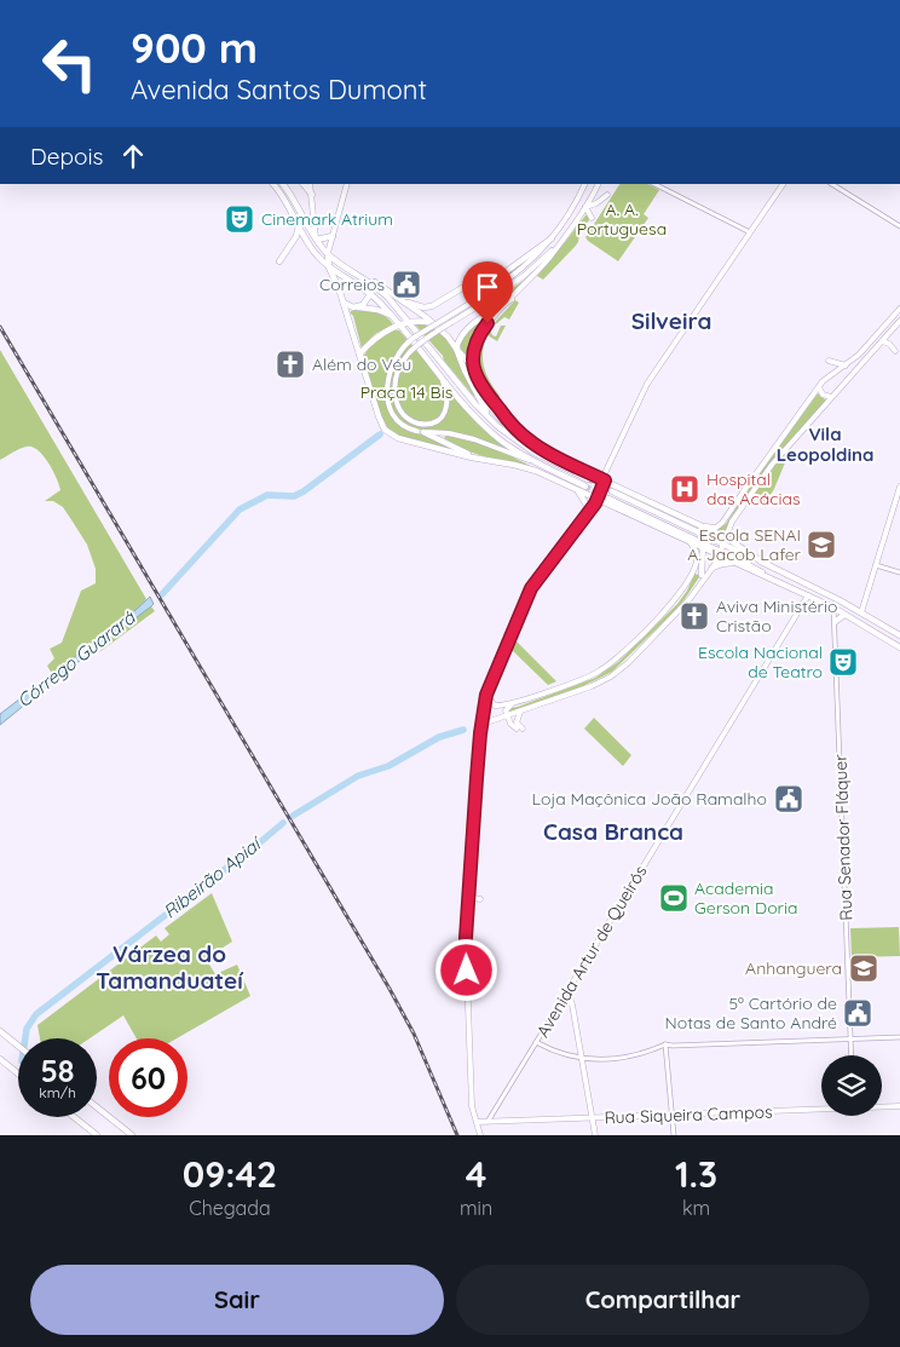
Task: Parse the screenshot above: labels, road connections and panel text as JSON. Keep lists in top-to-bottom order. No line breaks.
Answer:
{"streets":{"main road":["Avenida Artur de Queirós","Rua Siqueira Campos"],"street":["Rua Senador Fláquer"]},"crossings":[["Avenida Artur de Queirós","Rua Siqueira Campos"]],"districts":["Silveira","Vila Leopoldina","Casa Branca","Várzea do Tamanduateí"],"water":["Córrego Guarará","Ribeirão Apiaí"],"parks":["A. A. Portuguesa","Praça 14 Bis"],"places":{"theatre":["Cinemark Atrium","Escola Nacional de Teatro"],"public building":["Correios","Loja Maçônica João Ramalho","5º Cartório de Notas de Santo André"],"church":["Além do Véu","Aviva Ministério Cristão"],"hospital":["Hospital das Acácias"],"school or university":["Escola SENAI A. Jacob Lafer","Anhanguera"],"sports":["Academia Gerson Doria"]},"page":{"turn":["900 m","Avenida Santos Dumont"],"then":"Depois","speed":"58 km/h","limit":"60","eta":["09:42","Chegada","4","min","1.3","km"],"buttons":["Sair","Compartilhar"]}}
